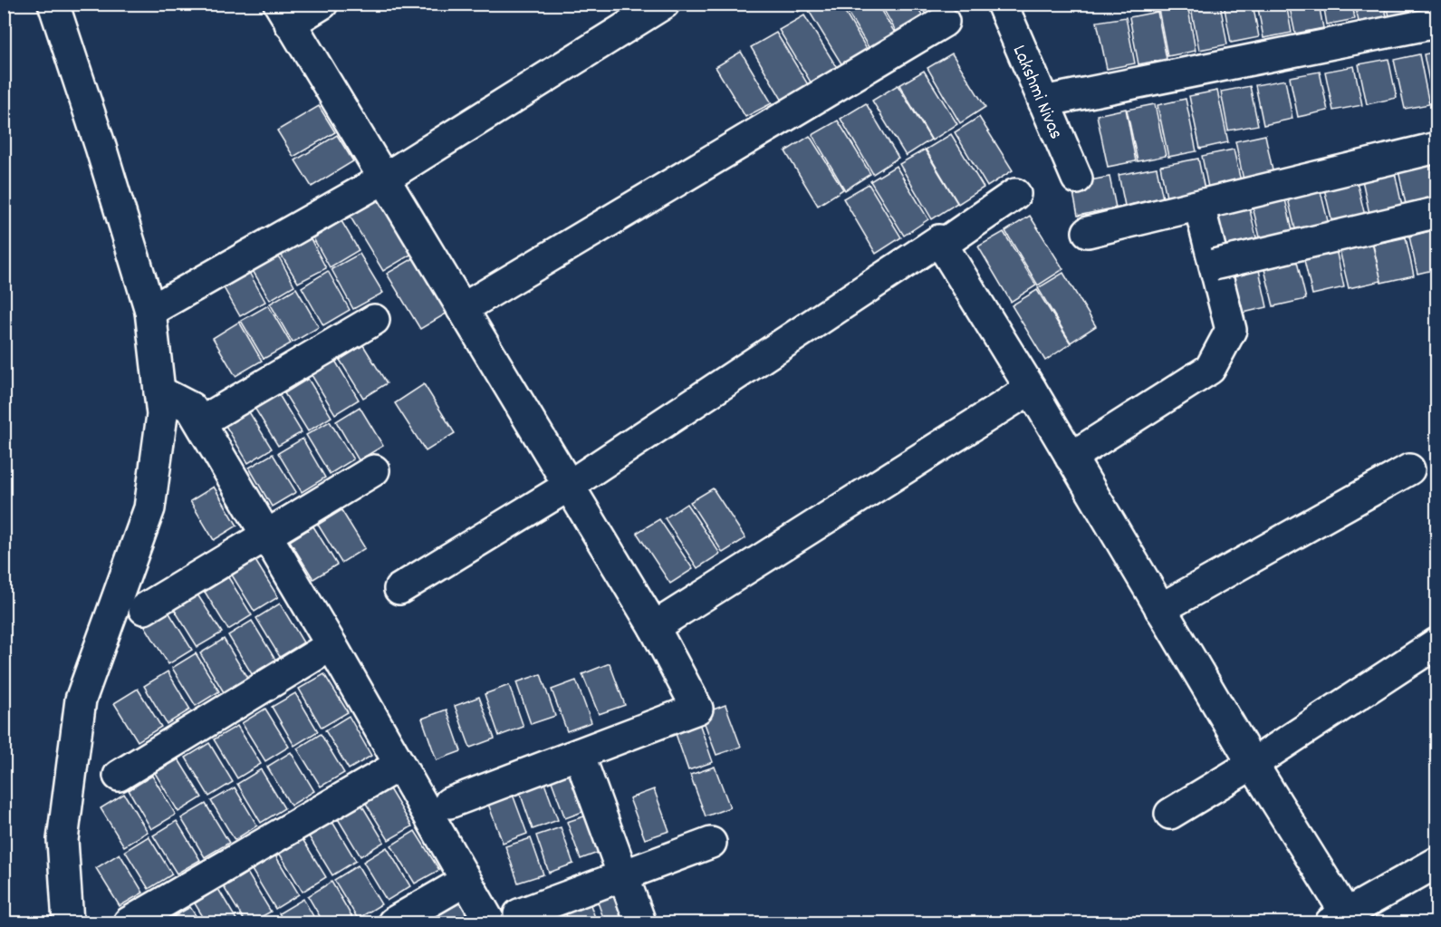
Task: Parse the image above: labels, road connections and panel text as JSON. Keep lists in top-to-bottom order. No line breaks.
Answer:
{"streets":{"street":["Lakshmi Nivas"]}}
